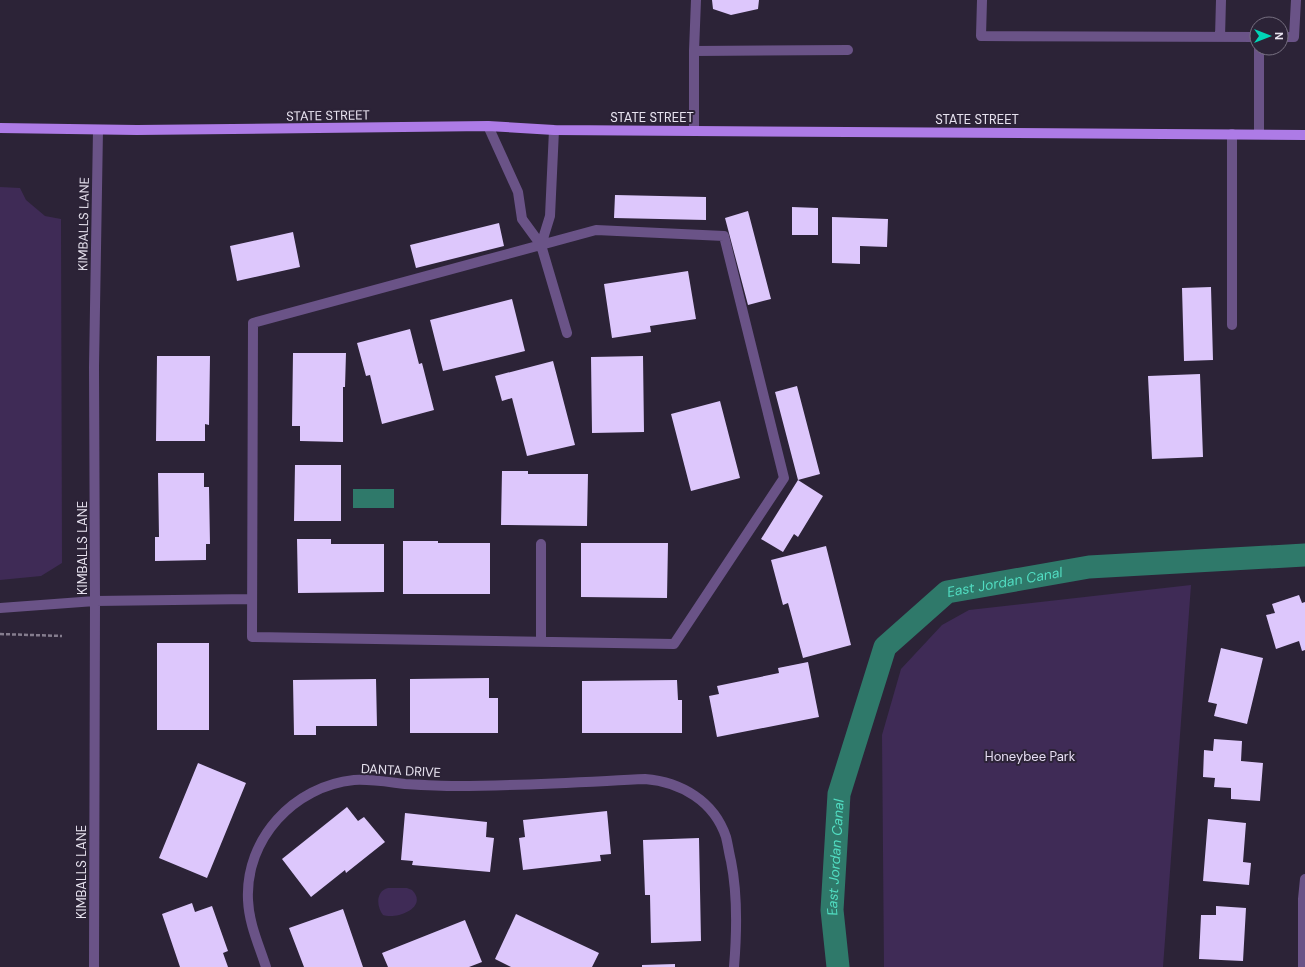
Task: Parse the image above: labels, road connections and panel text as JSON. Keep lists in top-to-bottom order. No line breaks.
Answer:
{"streets":{"main road":["STATE STREET"],"street":["KIMBALLS LANE","DANTA DRIVE"]},"crossings":[["STATE STREET","KIMBALLS LANE"]],"water":["East Jordan Canal"],"parks":["Honeybee Park"],"north":"right"}
